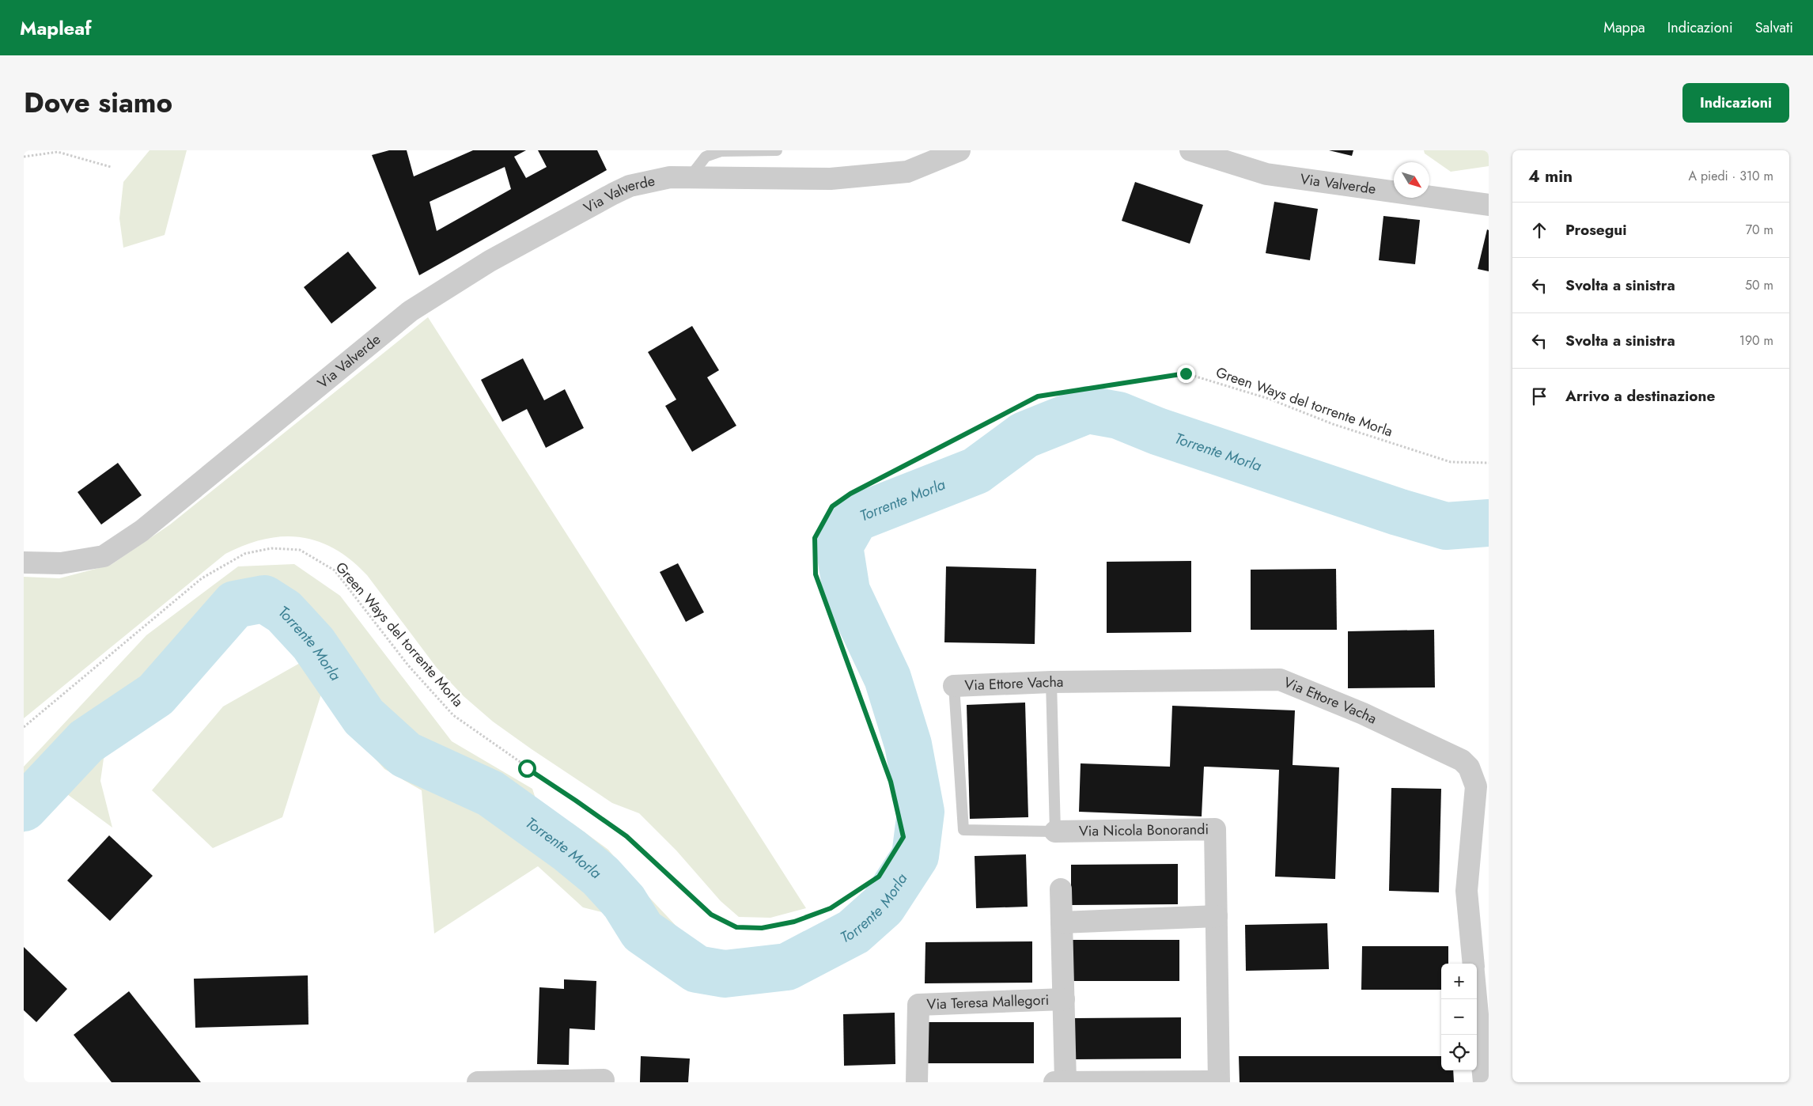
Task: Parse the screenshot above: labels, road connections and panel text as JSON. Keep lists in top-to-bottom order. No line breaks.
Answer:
{"streets":{"street":["Via Valverde","Via Ettore Vacha","Via Nicola Bonorandi","Via Teresa Mallegori"],"path":["Green Ways del torrente Morla"]},"crossings":[["Via Ettore Vacha","Via Nicola Bonorandi"],["Via Nicola Bonorandi","Via Teresa Mallegori"]],"water":["Torrente Morla"],"north":"bottom right","page":{"header":"Mapleaf","nav":["Mappa","Indicazioni","Salvati"],"title":"Dove siamo","buttons":"Indicazioni","heading":["4 min","A piedi · 310 m"],"list":[["Prosegui","70 m"],["Svolta a sinistra","50 m"],["Svolta a sinistra","190 m"],"Arrivo a destinazione"],"map_buttons":["+","−"]}}
